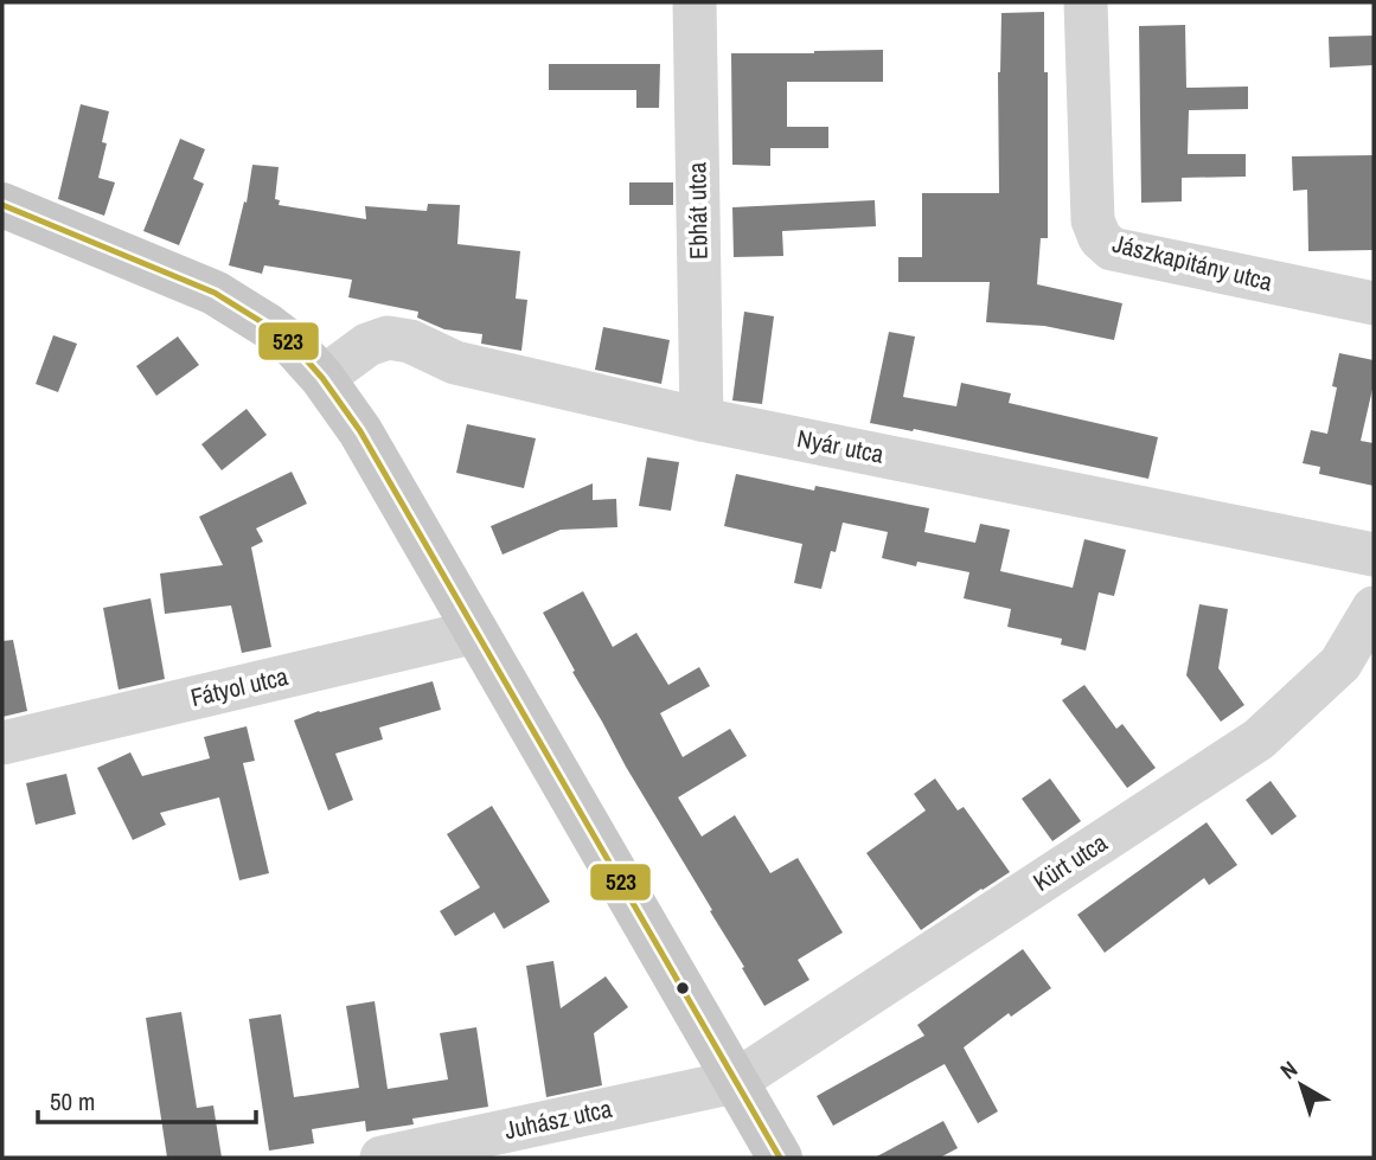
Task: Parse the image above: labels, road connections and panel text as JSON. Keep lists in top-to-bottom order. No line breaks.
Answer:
{"streets":{"street":["Ebhát utca","Jászkapitány utca","Nyár utca","Fátyol utca","Kürt utca","Juhász utca"]},"crossings":[["Ebhát utca","Nyár utca"],["Kürt utca","Juhász utca"]],"lines":["transit line 523"],"scale_bar":"50 m","north":"top left"}
